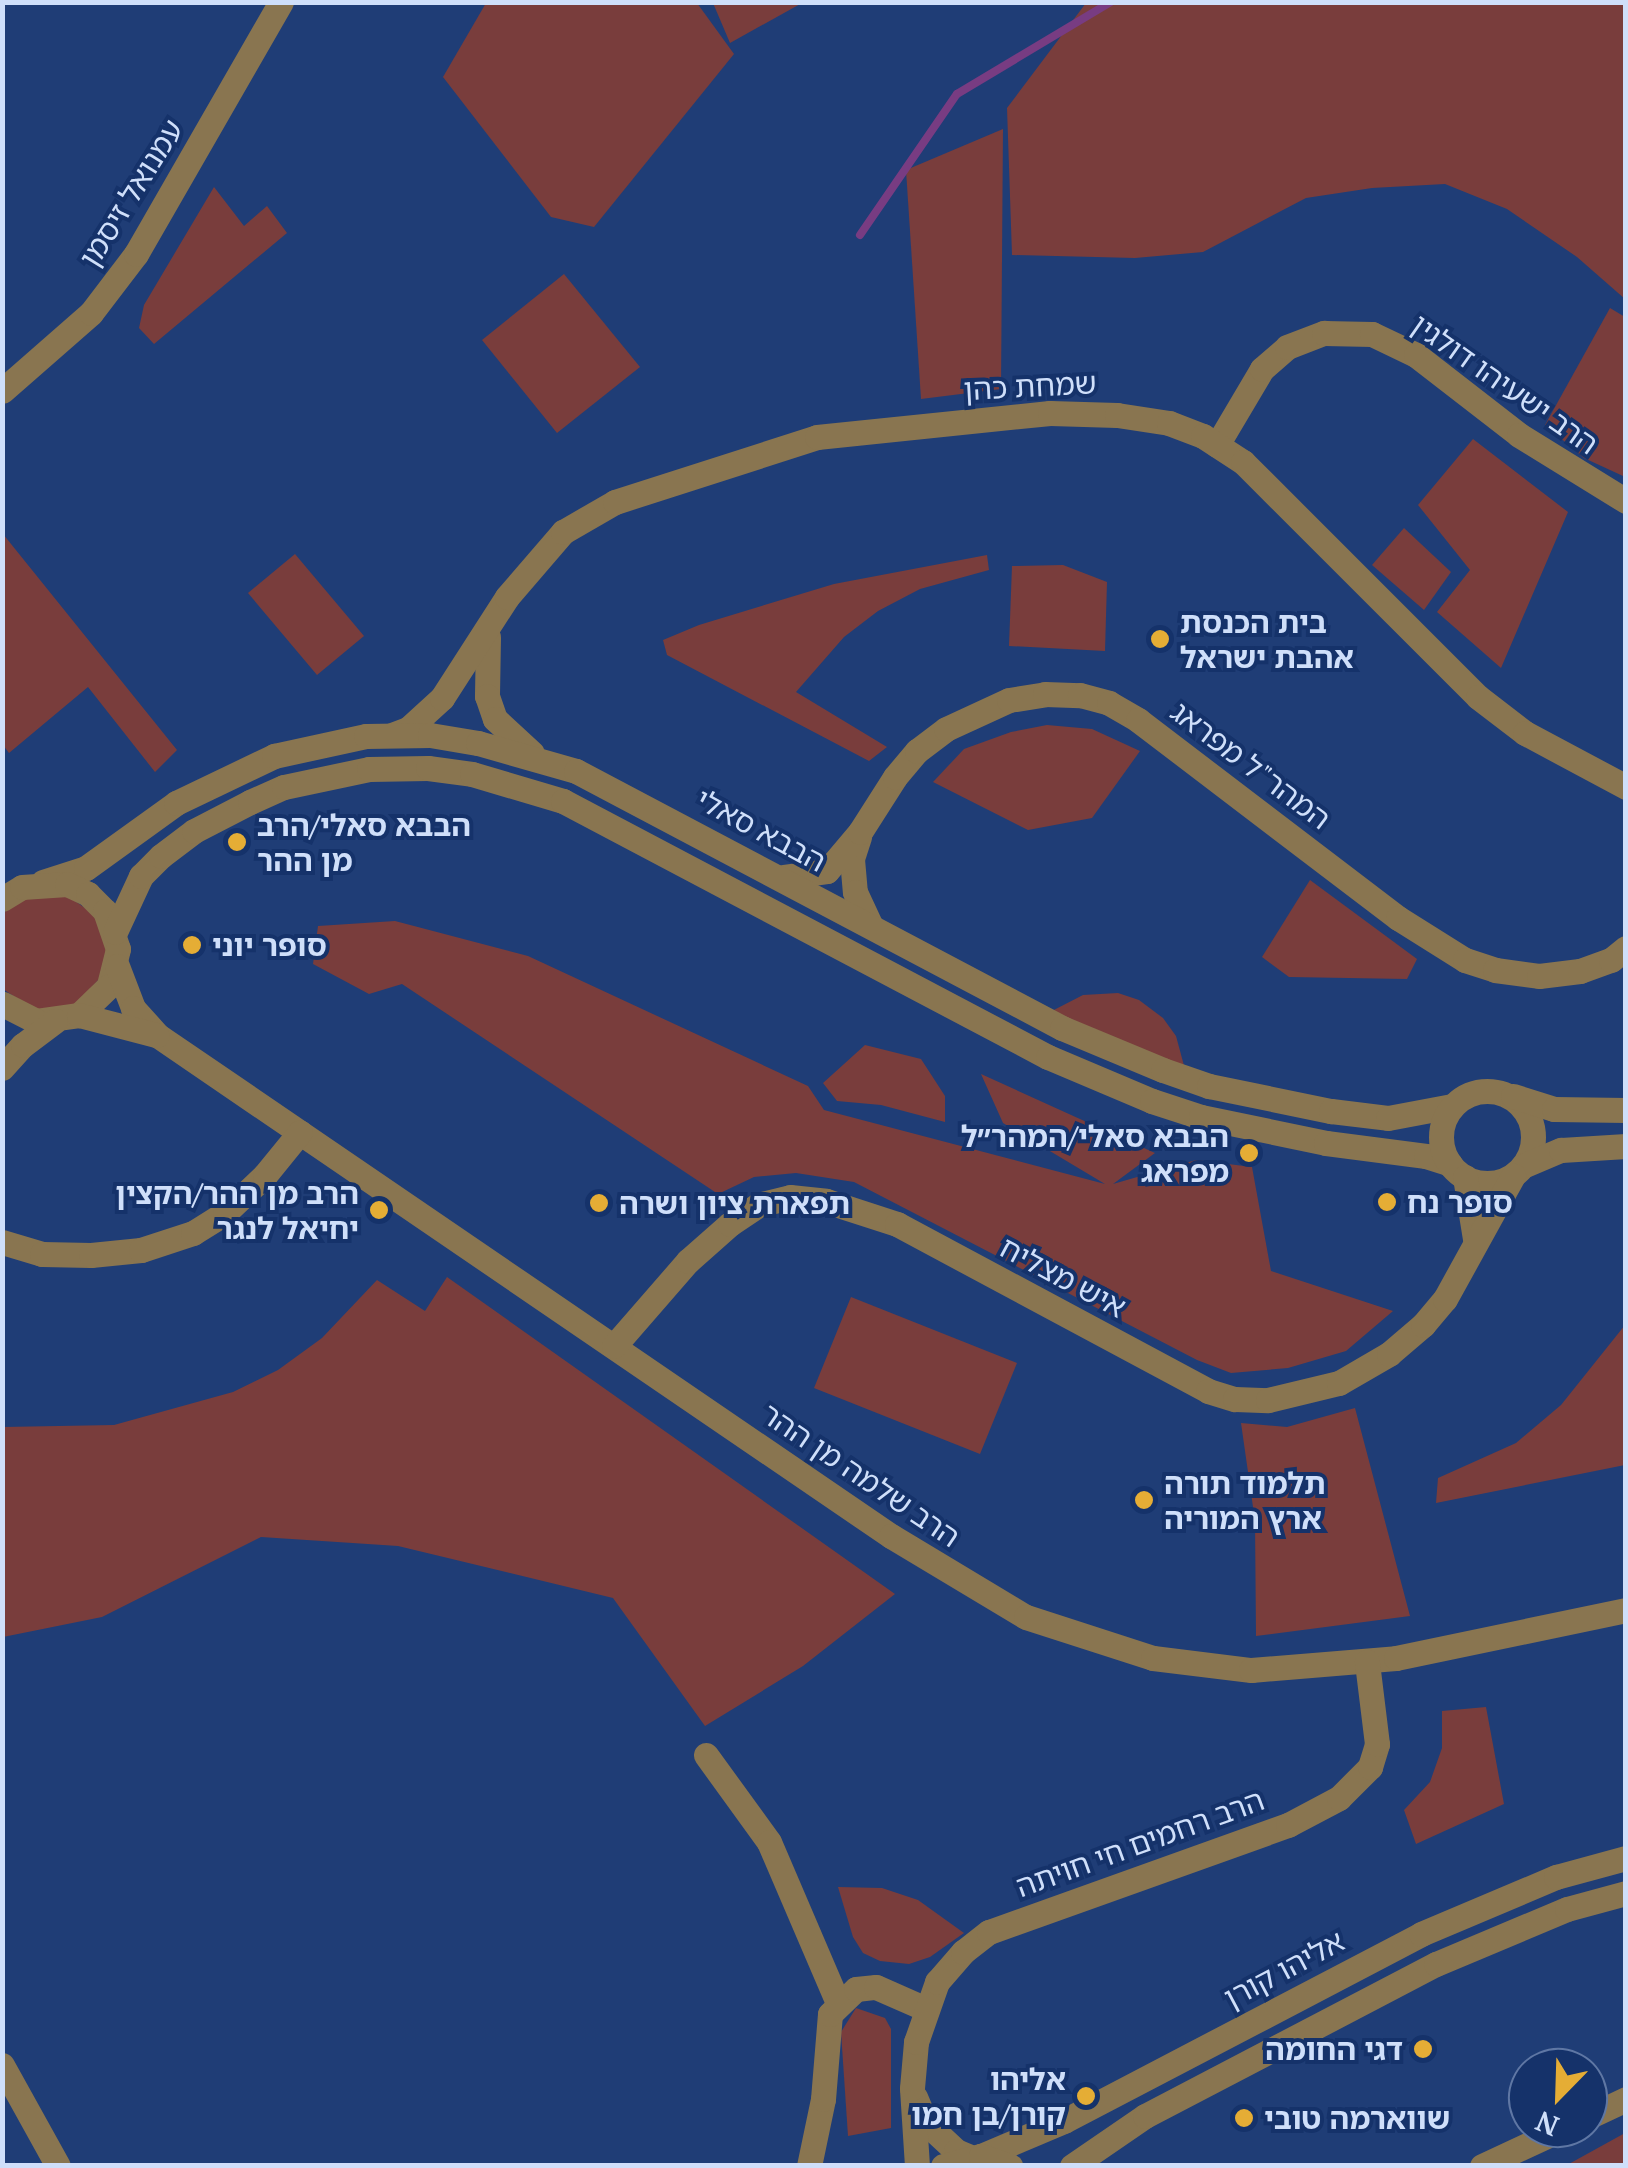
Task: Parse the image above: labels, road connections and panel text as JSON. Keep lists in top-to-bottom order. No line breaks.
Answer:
{"streets":{"street":["עמנואל זיסמן","הרב ישעיהו דולגין","שמחת כהן","המהר\"ל מפראג","הבבא סאלי","איש מצליח","הרב שלמה מן ההר","הרב רחמים חי חויתה","אליהו קורן"]},"crossings":[["הרב ישעיהו דולגין","שמחת כהן"],["שמחת כהן","הבבא סאלי"],["המהר\"ל מפראג","הבבא סאלי"],["הבבא סאלי","איש מצליח"],["איש מצליח","הרב שלמה מן ההר"],["הרב שלמה מן ההר","הרב רחמים חי חויתה"]],"places":["בית הכנסת אהבת ישראל","הבבא סאלי/הרב מן ההר","סופר יוני","הבבא סאלי/המהר״ל מפראג","סופר נח","תפארת ציון ושרה","הרב מן ההר/הקצין יחיאל לנגר","תלמוד תורה ארץ המוריה","דגי החומה","אליהו קורן/בן חמו","שווארמה טובי"],"north":"bottom left"}
